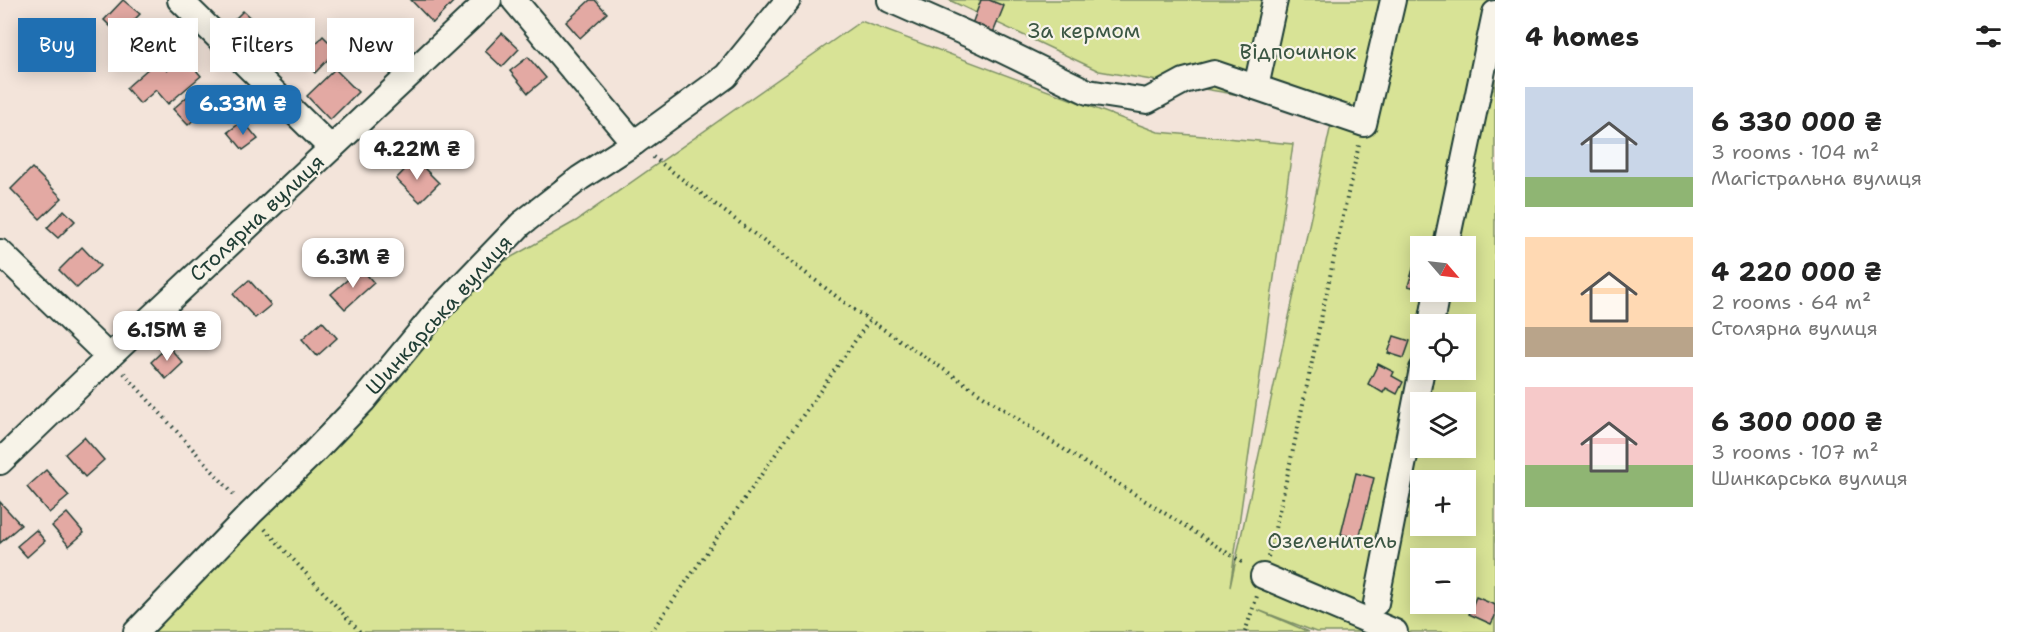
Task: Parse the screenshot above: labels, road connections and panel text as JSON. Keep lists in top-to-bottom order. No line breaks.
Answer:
{"streets":{"street":["Столярна вулиця","Шинкарська вулиця"]},"parks":["За кермом","Відпочинок","Озеленитель"],"north":"bottom right","page":{"heading":"4 homes","chip":["Buy","Rent","Filters","New"],"list":[{"name":"6 330 000 ₴","note":"3 rooms · 104 m² · Магістральна вулиця"},{"name":"4 220 000 ₴","note":"2 rooms · 64 m² · Столярна вулиця"},{"name":"6 300 000 ₴","note":"3 rooms · 107 m² · Шинкарська вулиця"}],"price":["6.33M ₴","4.22M ₴","6.3M ₴","6.15M ₴"],"map_buttons":["+","−"]}}
